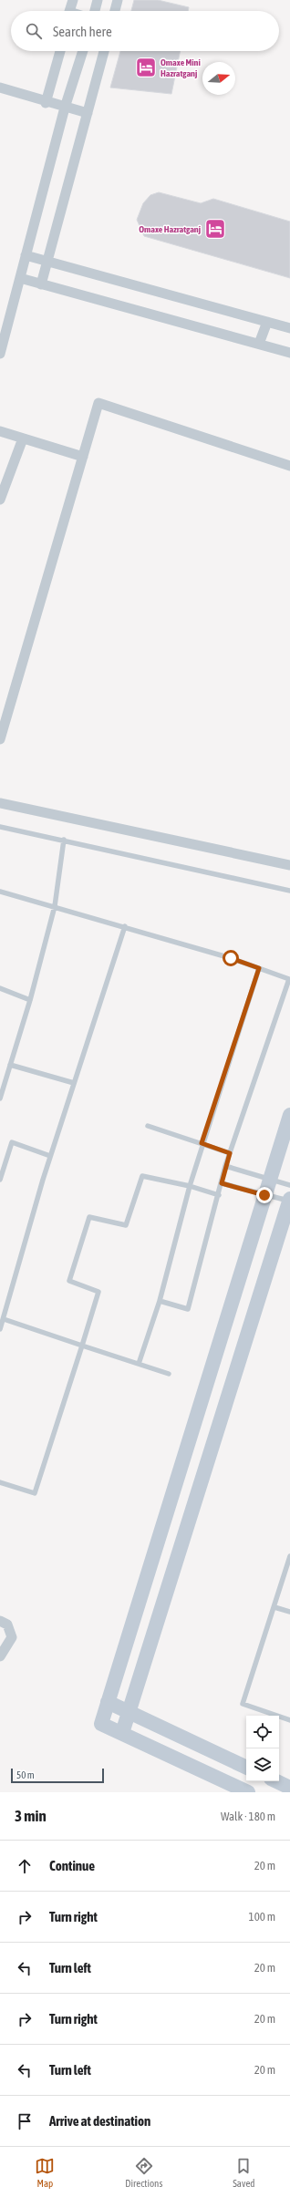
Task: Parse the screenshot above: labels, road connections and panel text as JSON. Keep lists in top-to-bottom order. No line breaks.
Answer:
{"places":{"hotel":["Omaxe Mini Hazratganj","Omaxe Hazratganj"]},"scale_bar":"50 m","north":"right","page":{"search":"Search here","scale":"50 m","heading":["3 min","Walk · 180 m"],"list":[["Continue","20 m"],["Turn right","100 m"],["Turn left","20 m"],["Turn right","20 m"],["Turn left","20 m"],"Arrive at destination"],"nav":["Map","Directions","Saved"]}}
